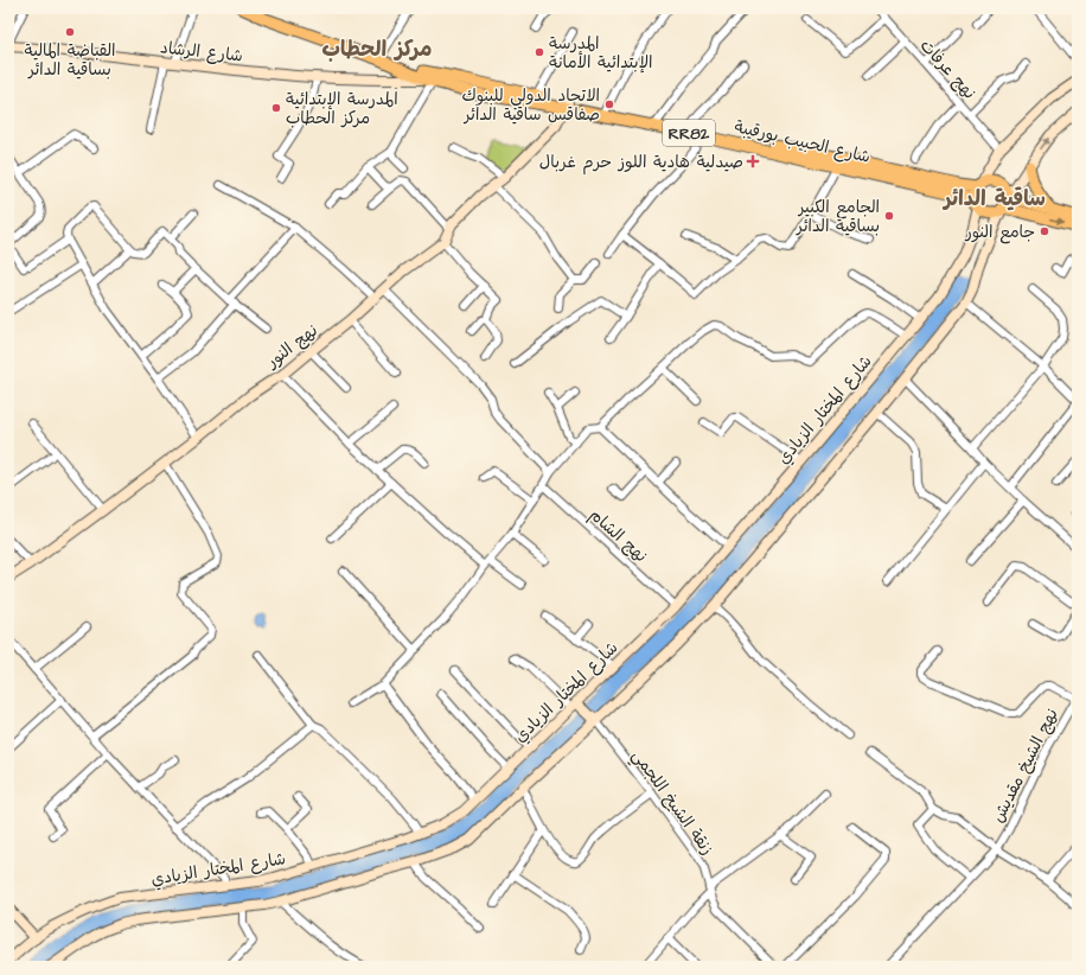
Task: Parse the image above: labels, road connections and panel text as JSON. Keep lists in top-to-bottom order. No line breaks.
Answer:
{"streets":{"main road":["RR82","شارع الحبيب بورقيبة"],"street":["شارع الرشاد","نهج عرفات","نهج النور","شارع المختار الزيادي","نهج الشام","نهج الشيخ مقديش","زنقة الشيخ اللجمي"]},"crossings":[["شارع الرشاد","شارع الحبيب بورقيبة"],["RR82","شارع الحبيب بورقيبة"],["شارع الحبيب بورقيبة","شارع المختار الزيادي"],["شارع المختار الزيادي","نهج الشام"]],"districts":["مركز الحطاب","ساقية الدائر"],"places":{"other":["القباضة المالية بساقية الدائر","المدرسة الإبتدائية الأمانة","الاتحاد الدولي للبنوك صفاقس ساقية الدائر","المدرسة الإبتدائية مركز الحطاب","الجامع الكبير بساقية الدائر","جامع النور"],"health":["صيدلية هادية اللوز حرم غربال"]}}
